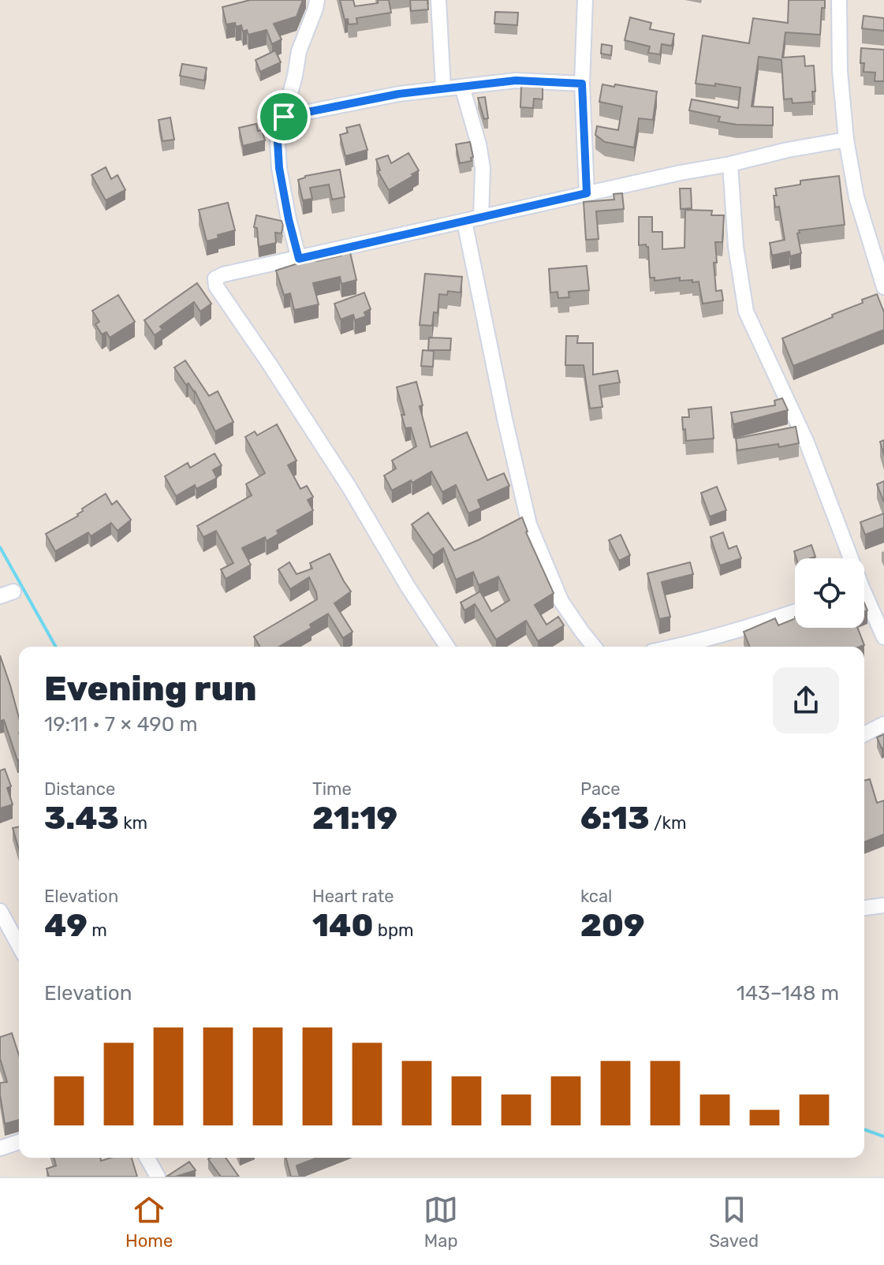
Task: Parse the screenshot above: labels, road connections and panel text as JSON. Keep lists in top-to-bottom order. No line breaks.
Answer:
{"page":{"heading":["Evening run","19:11 · 7 × 490 m"],"stats":[["Distance","3.43 km"],["Time","21:19"],["Pace","6:13 /km"],["Elevation","49 m"],["Heart rate","140 bpm"],["kcal","209"]],"chart":["Elevation","143–148 m"],"tabs":["Home","Map","Saved"]}}
